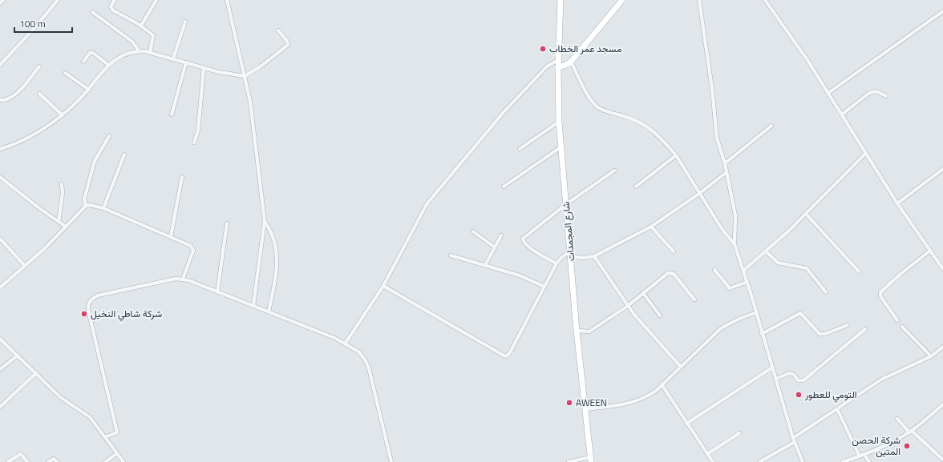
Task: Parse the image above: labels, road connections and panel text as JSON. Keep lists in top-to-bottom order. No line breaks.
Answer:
{"streets":{"main road":["شارع المجمدات"]},"places":["مسجد عمر الخطاب","شركة شاطي النخيل","التومي للعطور","AWEEN","شركة الحصن المتين"],"scale_bar":"100 m"}
